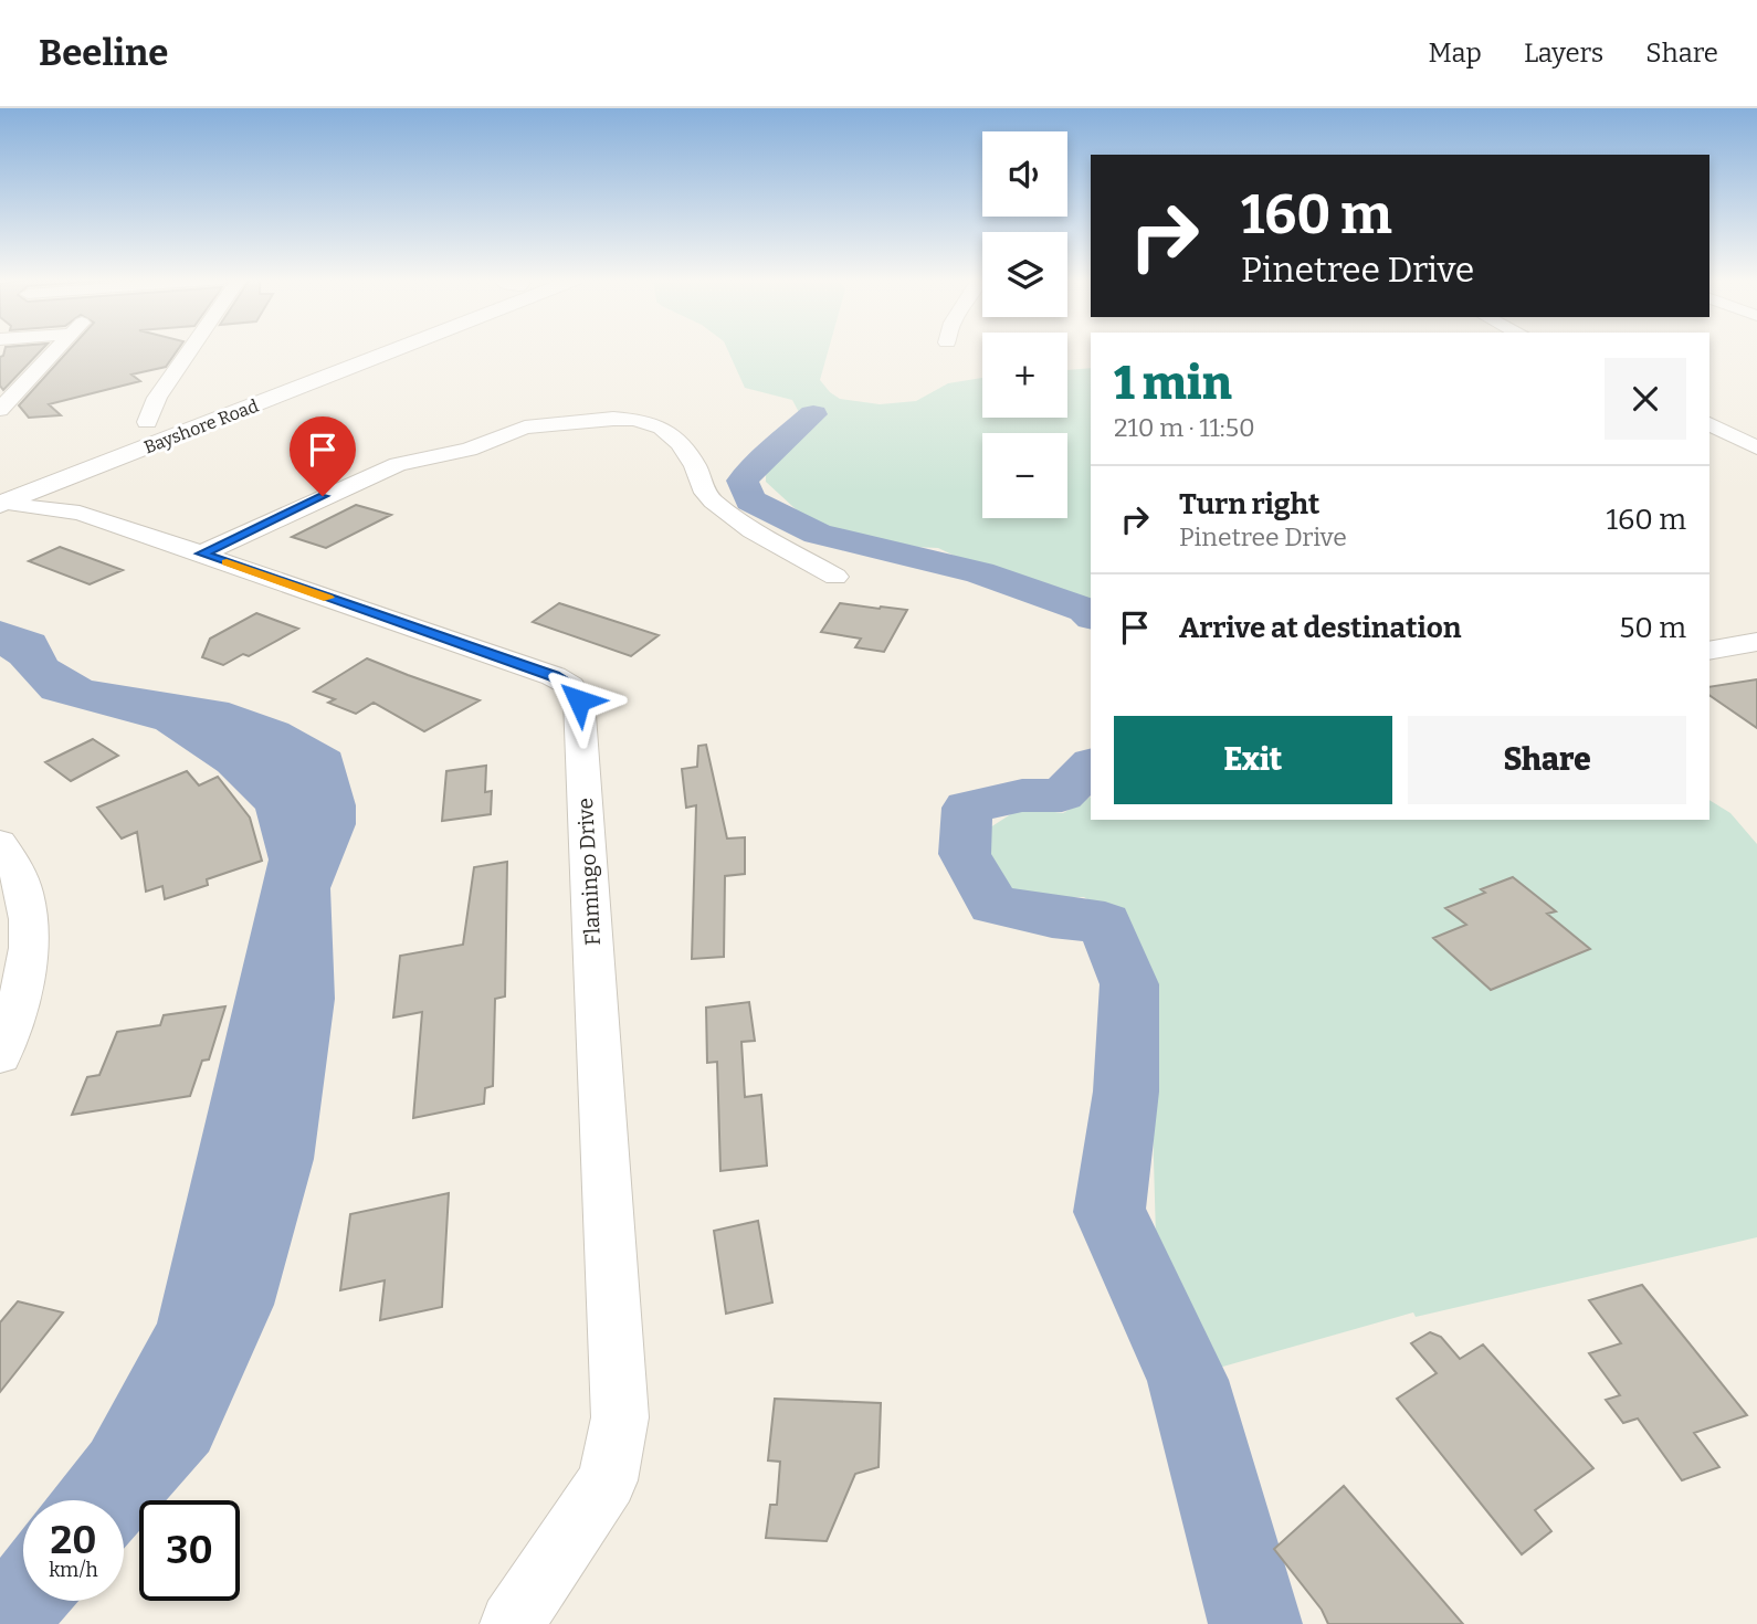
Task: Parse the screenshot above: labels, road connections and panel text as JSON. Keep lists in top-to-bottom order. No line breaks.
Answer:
{"streets":{"main road":["Bayshore Road"],"street":["Flamingo Drive"]},"crossings":[["Bayshore Road","Flamingo Drive"]],"page":{"header":"Beeline","nav":["Map","Layers","Share"],"map_buttons":["+","−"],"turn":["160 m","Pinetree Drive"],"heading":["1 min","210 m · 11:50"],"list":[{"name":"Turn right","note":"Pinetree Drive","value":"160 m"},{"name":"Arrive at destination","value":"50 m"}],"buttons":["Exit","Share"],"speed":"20 km/h","limit":"30"}}
